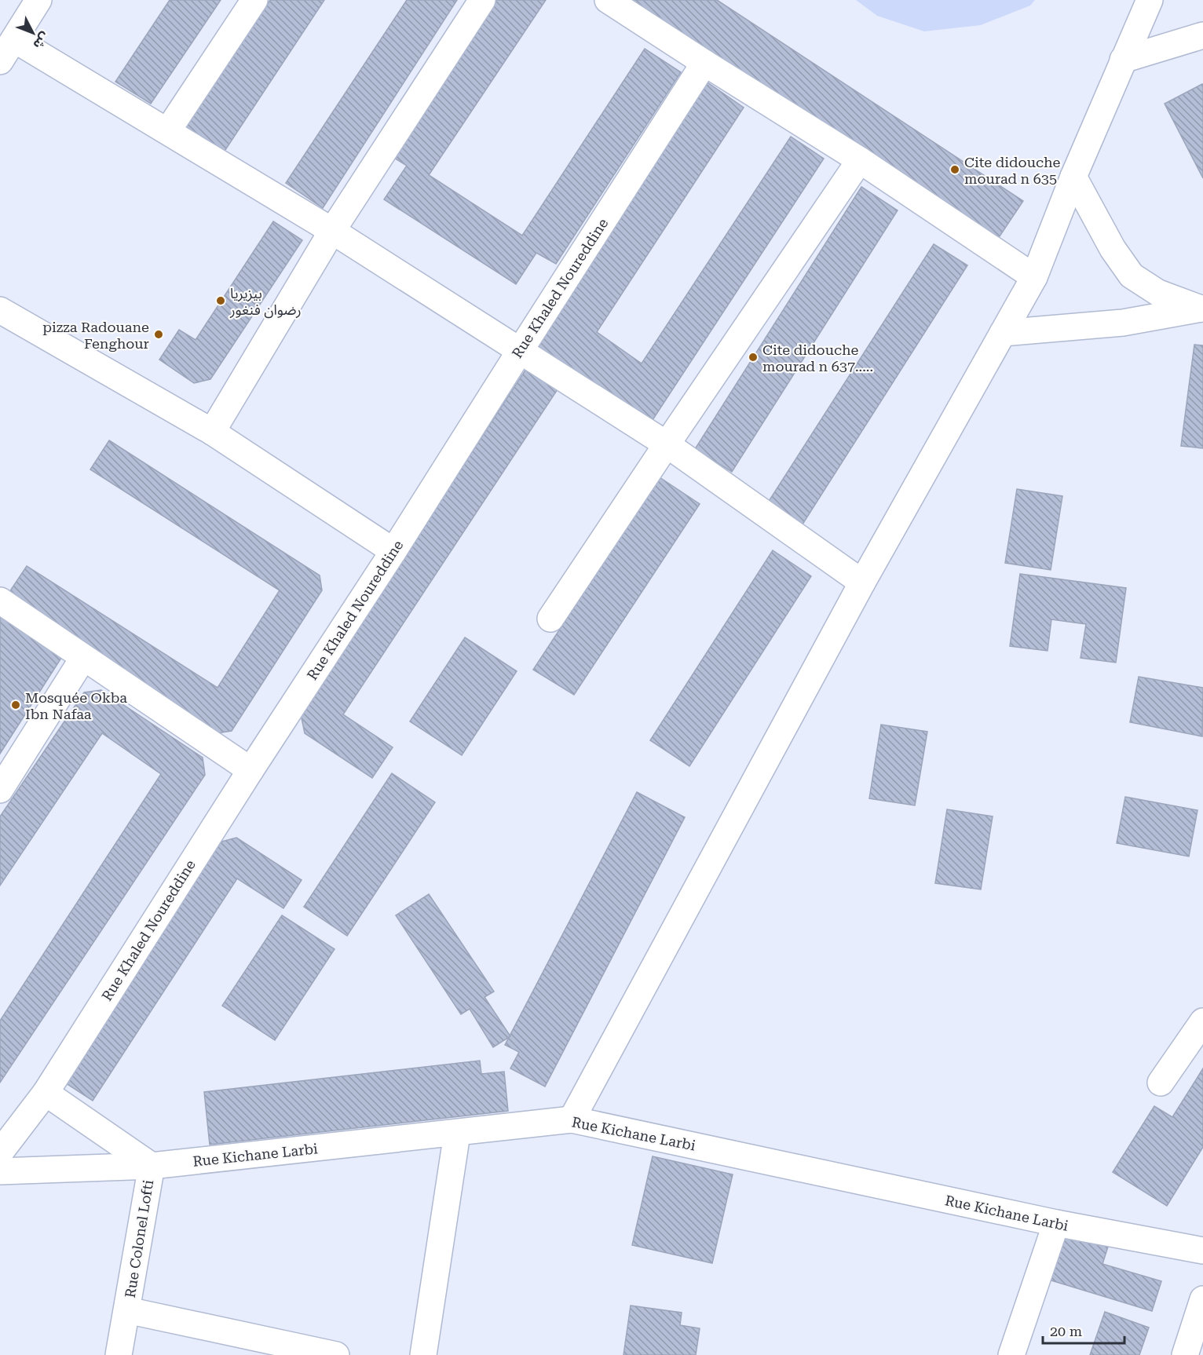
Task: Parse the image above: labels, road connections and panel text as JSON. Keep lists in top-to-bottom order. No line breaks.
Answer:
{"streets":{"street":["Rue Khaled Noureddine","Rue Kichane Larbi","Rue Colonel Lofti"]},"crossings":[["Rue Khaled Noureddine","Rue Colonel Lofti"],["Rue Kichane Larbi","Rue Colonel Lofti"]],"places":["Cite didouche mourad n 635","بيزيريا رضوان فنغور","pizza Radouane Fenghour","Cite didouche mourad n 637.....","Mosquée Okba Ibn Nafaa"],"scale_bar":"20 m","north":"bottom right"}
